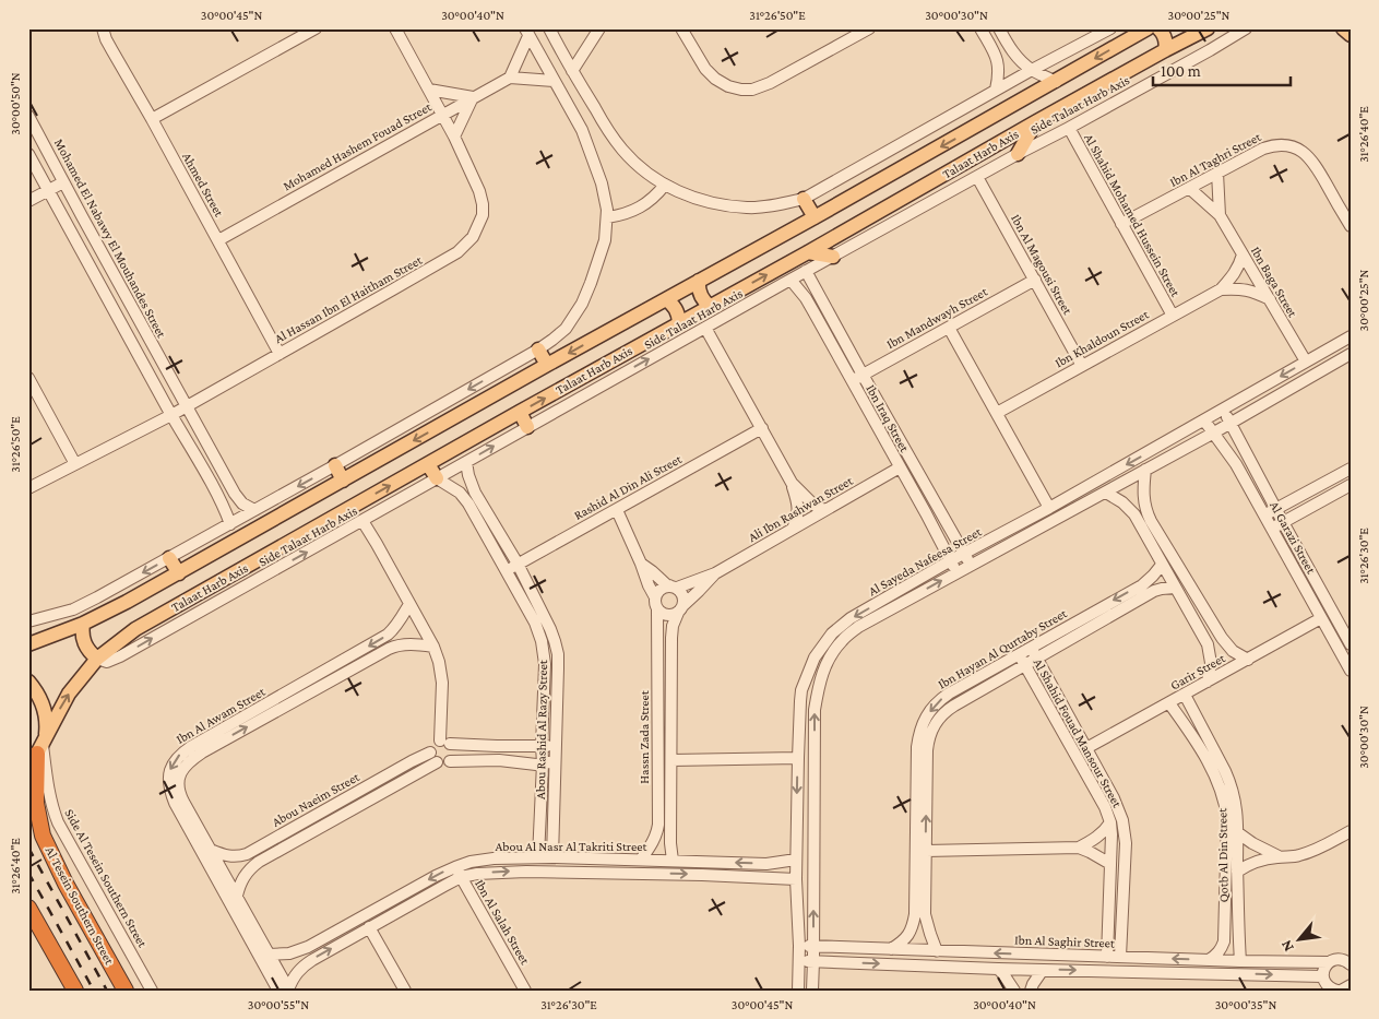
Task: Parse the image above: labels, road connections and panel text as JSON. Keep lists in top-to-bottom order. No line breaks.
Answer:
{"streets":{"highway":["Al Tesein Southern Street"],"main road":["Talaat Harb Axis"],"street":["Side Talaat Harb Axis","Mohamed Hashem Fouad Street","Ibn Al Taghri Street","Ahmed Street","Al Shahid Mohamed Hussein Street","Mohamed El Nabawy El Mouhandes Street","Ibn Al Magousi Street","Ibn Baga Street","Al Hassan Ibn El Haitham Street","Ibn Mandwayh Street","Ibn Khaldoun Street","Ibn Iraq Street","Rashid Al Din Ali Street","Ali Ibn Rashwan Street","Al Garazi Street","Al Sayeda Nafeesa Street","Ibn Hayan Al Qurtaby Street","Garir Street","Ibn Al Awam Street","Abou Rashid Al Razy Street","Al Shahid Fouad Mansour Street","Hassn Zada Street","Abou Naeim Street","Abou Al Nasr Al Takriti Street","Qotb Al Din Street","Side Al Tesein Southern Street","Ibn Al Salah Street","Ibn Al Saghir Street"]},"crossings":[["Side Talaat Harb Axis","Talaat Harb Axis"],["Side Talaat Harb Axis","Al Shahid Mohamed Hussein Street"],["Side Talaat Harb Axis","Ibn Al Magousi Street"],["Side Talaat Harb Axis","Ibn Iraq Street"],["Side Talaat Harb Axis","Abou Rashid Al Razy Street"],["Mohamed Hashem Fouad Street","Ahmed Street"],["Mohamed Hashem Fouad Street","Al Hassan Ibn El Haitham Street"],["Talaat Harb Axis","Side Al Tesein Southern Street"],["Talaat Harb Axis","Al Tesein Southern Street"],["Ibn Al Taghri Street","Al Shahid Mohamed Hussein Street"],["Ibn Al Taghri Street","Ibn Baga Street"],["Ahmed Street","Al Hassan Ibn El Haitham Street"],["Al Shahid Mohamed Hussein Street","Ibn Khaldoun Street"],["Mohamed El Nabawy El Mouhandes Street","Al Hassan Ibn El Haitham Street"],["Ibn Al Magousi Street","Ibn Mandwayh Street"],["Ibn Al Magousi Street","Ibn Khaldoun Street"],["Ibn Baga Street","Ibn Khaldoun Street"],["Ibn Baga Street","Al Sayeda Nafeesa Street"],["Ibn Mandwayh Street","Ibn Iraq Street"],["Ibn Iraq Street","Ali Ibn Rashwan Street"],["Ibn Iraq Street","Al Sayeda Nafeesa Street"],["Rashid Al Din Ali Street","Abou Rashid Al Razy Street"],["Ali Ibn Rashwan Street","Hassn Zada Street"],["Al Garazi Street","Al Sayeda Nafeesa Street"],["Al Garazi Street","Garir Street"],["Al Sayeda Nafeesa Street","Abou Al Nasr Al Takriti Street"],["Al Sayeda Nafeesa Street","Ibn Al Saghir Street"],["Ibn Hayan Al Qurtaby Street","Al Shahid Fouad Mansour Street"],["Ibn Hayan Al Qurtaby Street","Ibn Al Saghir Street"],["Garir Street","Al Shahid Fouad Mansour Street"],["Garir Street","Qotb Al Din Street"],["Ibn Al Awam Street","Abou Naeim Street"],["Ibn Al Awam Street","Abou Al Nasr Al Takriti Street"],["Abou Rashid Al Razy Street","Abou Al Nasr Al Takriti Street"],["Al Shahid Fouad Mansour Street","Ibn Al Saghir Street"],["Hassn Zada Street","Abou Al Nasr Al Takriti Street"],["Abou Al Nasr Al Takriti Street","Ibn Al Salah Street"],["Qotb Al Din Street","Ibn Al Saghir Street"],["Side Al Tesein Southern Street","Al Tesein Southern Street"]],"scale_bar":"100 m","north":"bottom left","coordinates":["30°00'45\"N","30°00'40\"N","31°26'50\"E","30°00'30\"N","30°00'25\"N","30°00'50\"N","31°26'40\"E","31°26'30\"E","30°00'55\"N","30°00'35\"N"]}
